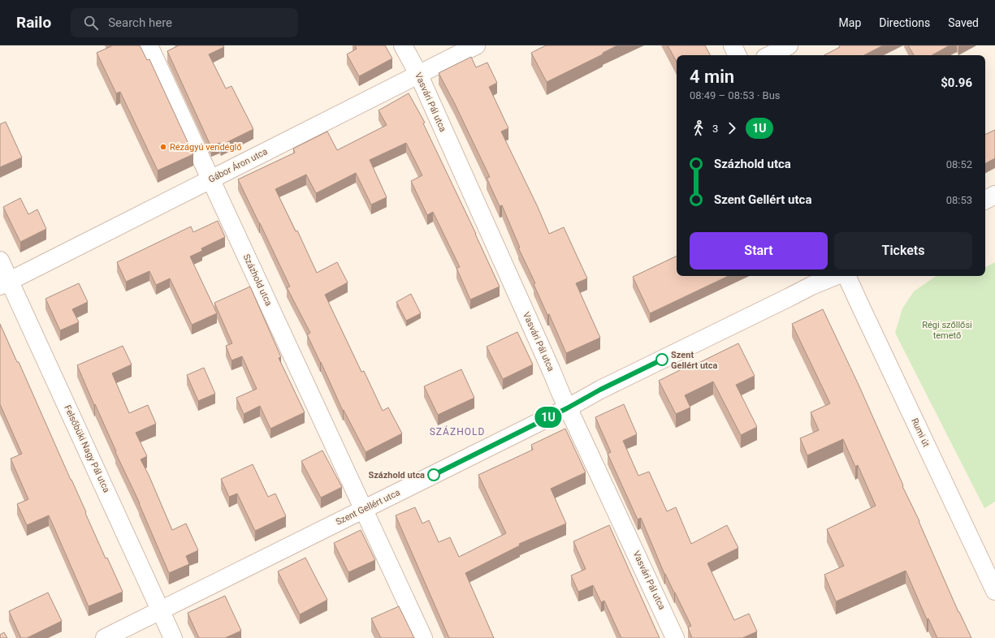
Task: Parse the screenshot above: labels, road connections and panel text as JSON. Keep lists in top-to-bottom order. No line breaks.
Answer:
{"streets":{"street":["Vasvári Pál utca","Gábor Áron utca","Százhold utca","Rumi út","Felsőbüki Nagy Pál utca","Szent Gellért utca"]},"crossings":[["Vasvári Pál utca","Gábor Áron utca"],["Vasvári Pál utca","Szent Gellért utca"],["Gábor Áron utca","Százhold utca"],["Gábor Áron utca","Felsőbüki Nagy Pál utca"],["Százhold utca","Szent Gellért utca"],["Felsőbüki Nagy Pál utca","Szent Gellért utca"]],"districts":["SZÁZHOLD"],"parks":["Régi szőllősi temető"],"places":["Rézágyú vendéglő","Szent Gellért utca","Százhold utca"],"lines":["bus line 1U"],"page":{"header":"Railo","search":"Search here","nav":["Map","Directions","Saved"],"on_map":"1U","heading":["4 min","08:49 – 08:53 · Bus","$0.96"],"legs":["3","1U"],"list":[{"name":"Százhold utca","value":"08:52"},{"name":"Szent Gellért utca","value":"08:53"}],"buttons":["Start","Tickets"]}}
